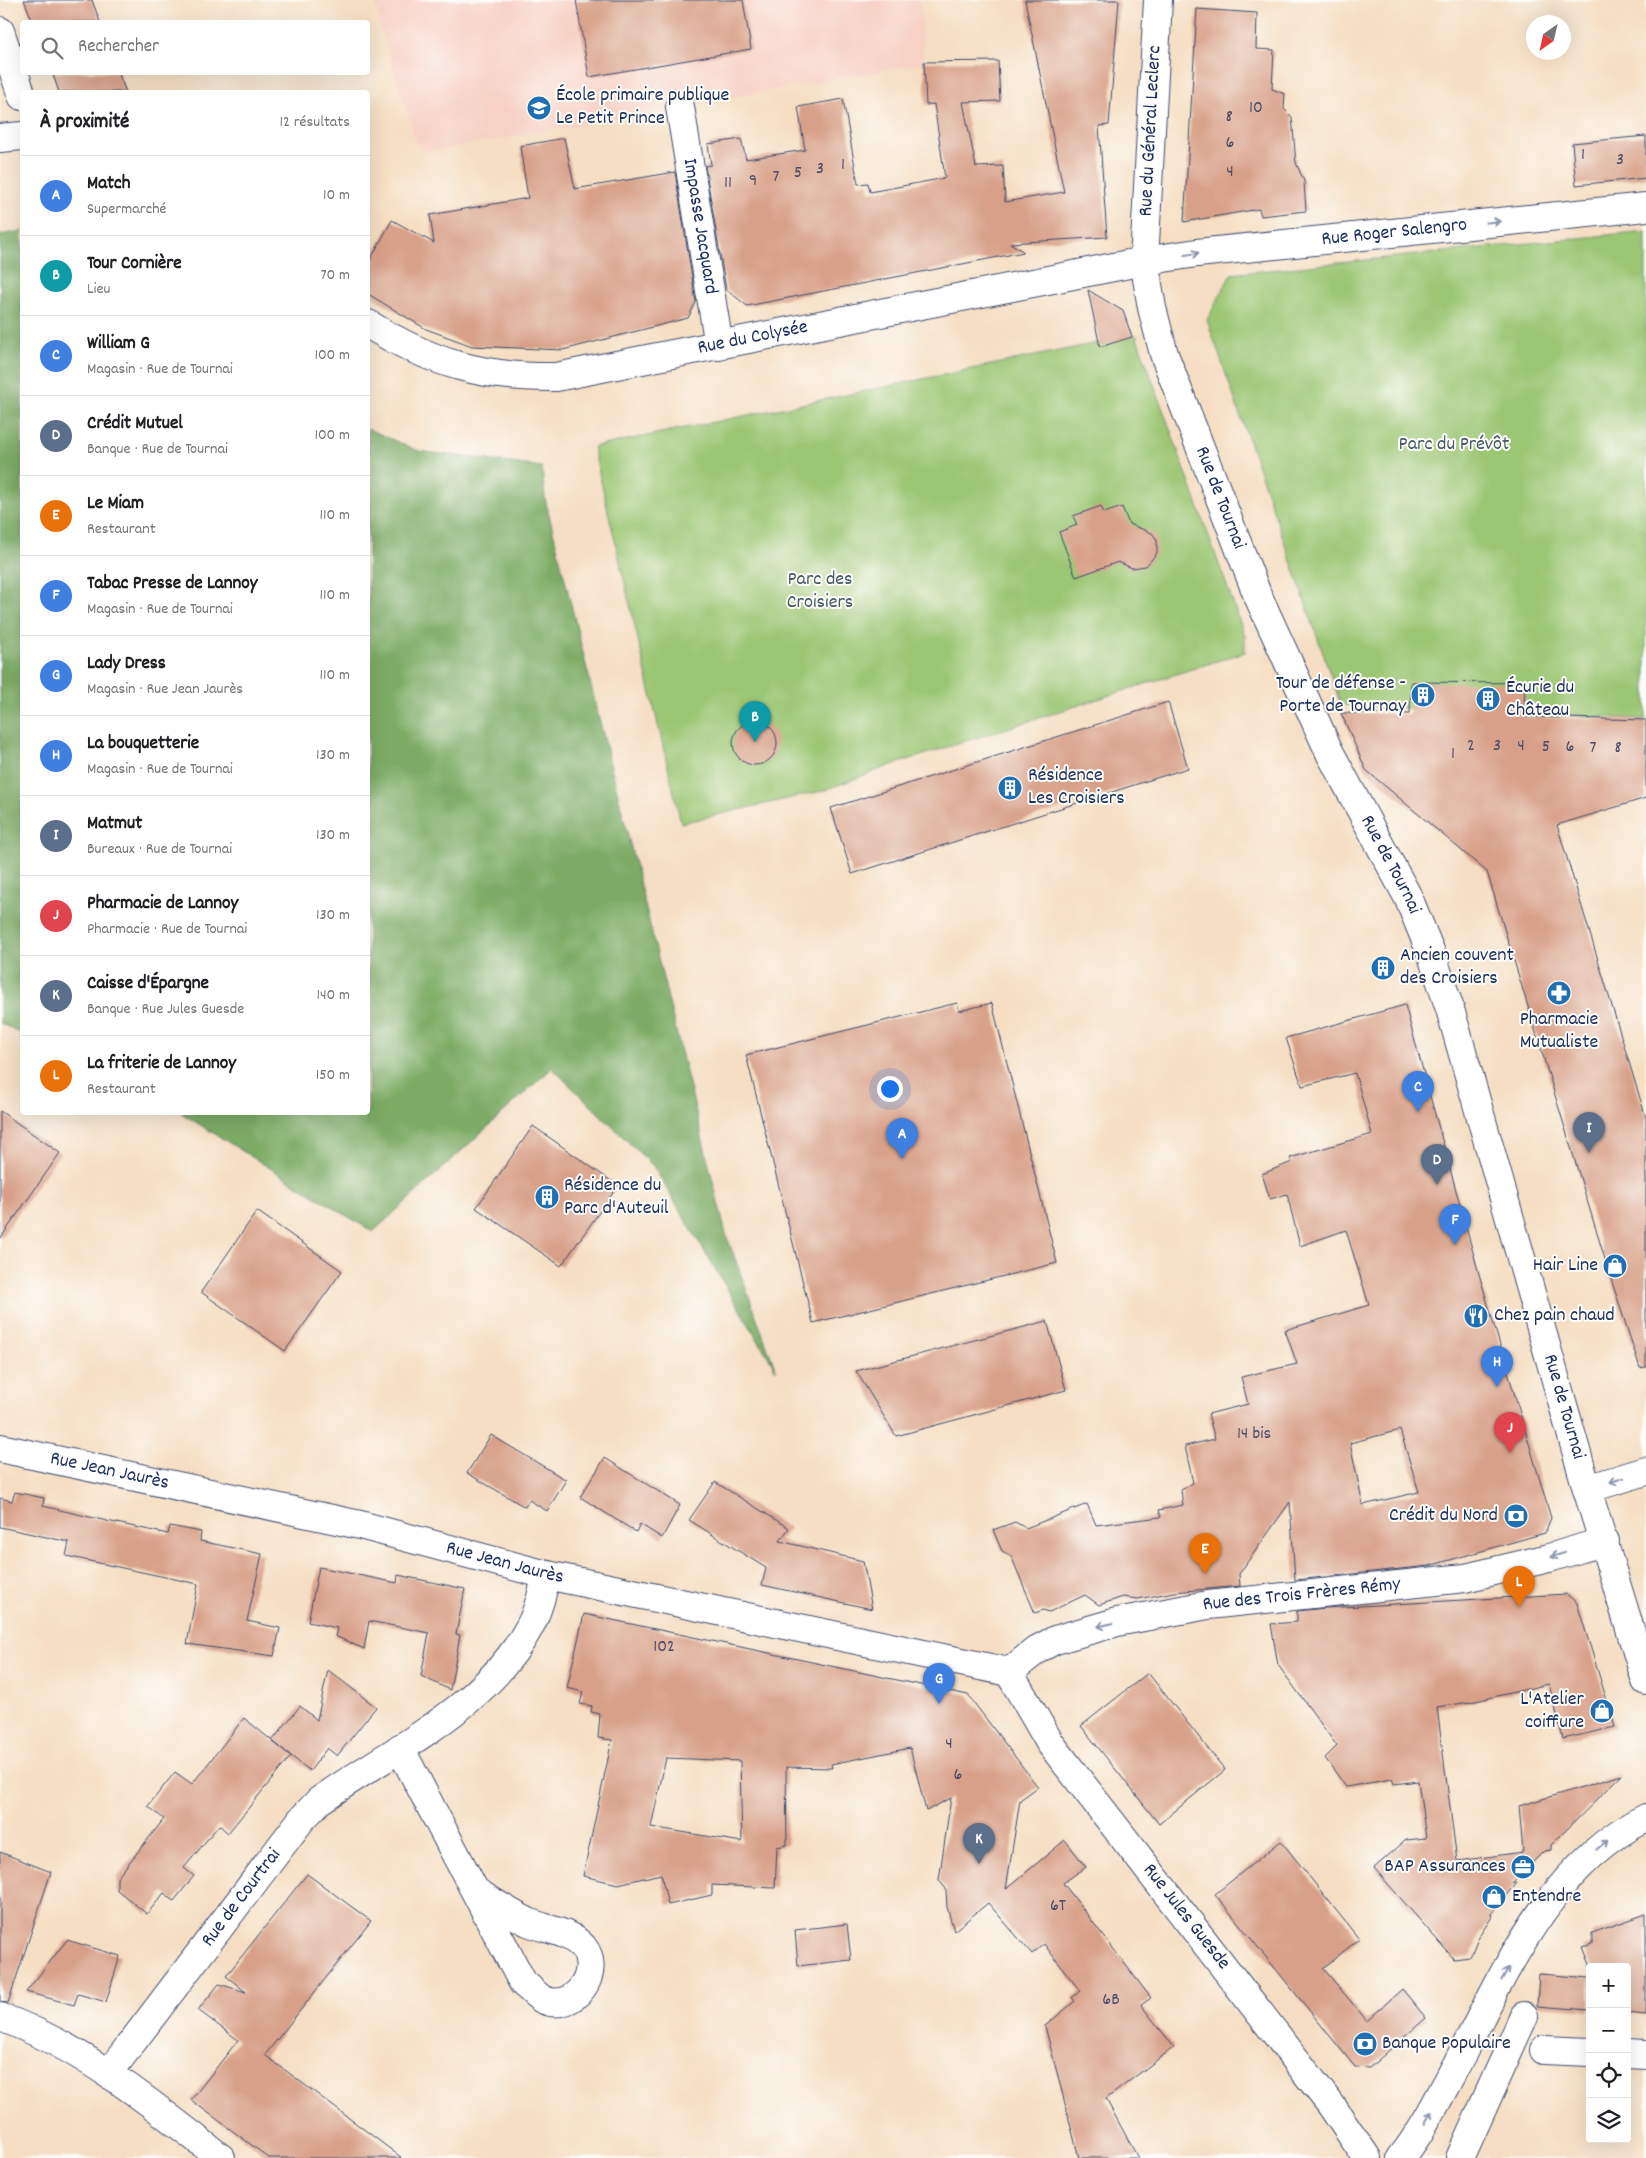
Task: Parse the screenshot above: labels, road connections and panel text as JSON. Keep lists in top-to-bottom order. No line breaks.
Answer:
{"streets":{"street":["Rue du Général Leclerc","Impasse Jacquard","Rue Roger Salengro","Rue du Colysée","Rue de Tournai","Rue Jean Jaurès","Rue des Trois Frères Rémy","Rue de Courtrai","Rue Jules Guesde"]},"crossings":[["Rue du Général Leclerc","Rue Roger Salengro"],["Rue du Général Leclerc","Rue du Colysée"],["Rue du Général Leclerc","Rue de Tournai"],["Impasse Jacquard","Rue du Colysée"],["Rue Roger Salengro","Rue du Colysée"],["Rue Roger Salengro","Rue de Tournai"],["Rue du Colysée","Rue de Tournai"],["Rue de Tournai","Rue des Trois Frères Rémy"],["Rue Jean Jaurès","Rue des Trois Frères Rémy"],["Rue Jean Jaurès","Rue de Courtrai"],["Rue Jean Jaurès","Rue Jules Guesde"],["Rue des Trois Frères Rémy","Rue Jules Guesde"]],"one_way":["Rue Roger Salengro","Rue des Trois Frères Rémy"],"parks":["Parc du Prévôt","Parc des Croisiers"],"places":{"school or university":["École primaire publique Le Petit Prince"],"building":["Tour de défense - Porte de Tournay","Écurie du Château","Résidence Les Croisiers","Ancien couvent des Croisiers","Résidence du Parc d'Auteuil"],"pharmacy":["Pharmacie Mutualiste"],"shop":["Hair Line","L'Atelier coiffure","Entendre"],"restaurant":["Chez pain chaud"],"bank":["Crédit du Nord","Banque Populaire"],"office":["BAP Assurances"]},"house_numbers":["10","8","6","1","3","1","3","4","5","7","9","11","2","3","4","5","6","7","8","1","14 bis","102","4","6","6T","6B"],"north":"bottom left","page":{"search":"Rechercher","heading":["À proximité","12 résultats"],"list":[{"mark":"A","name":"Match","note":"Supermarché","value":"10 m"},{"mark":"B","name":"Tour Cornière","note":"Lieu","value":"70 m"},{"mark":"C","name":"William G","note":"Magasin · Rue de Tournai","value":"100 m"},{"mark":"D","name":"Crédit Mutuel","note":"Banque · Rue de Tournai","value":"100 m"},{"mark":"E","name":"Le Miam","note":"Restaurant","value":"110 m"},{"mark":"F","name":"Tabac Presse de Lannoy","note":"Magasin · Rue de Tournai","value":"110 m"},{"mark":"G","name":"Lady Dress","note":"Magasin · Rue Jean Jaurès","value":"110 m"},{"mark":"H","name":"La bouquetterie","note":"Magasin · Rue de Tournai","value":"130 m"},{"mark":"I","name":"Matmut","note":"Bureaux · Rue de Tournai","value":"130 m"},{"mark":"J","name":"Pharmacie de Lannoy","note":"Pharmacie · Rue de Tournai","value":"130 m"},{"mark":"K","name":"Caisse d'Épargne","note":"Banque · Rue Jules Guesde","value":"140 m"},{"mark":"L","name":"La friterie de Lannoy","note":"Restaurant","value":"150 m"}],"pins":["B","C","I","A","D","F","H","J","E","L","G","K"],"map_buttons":["+","−"]}}
